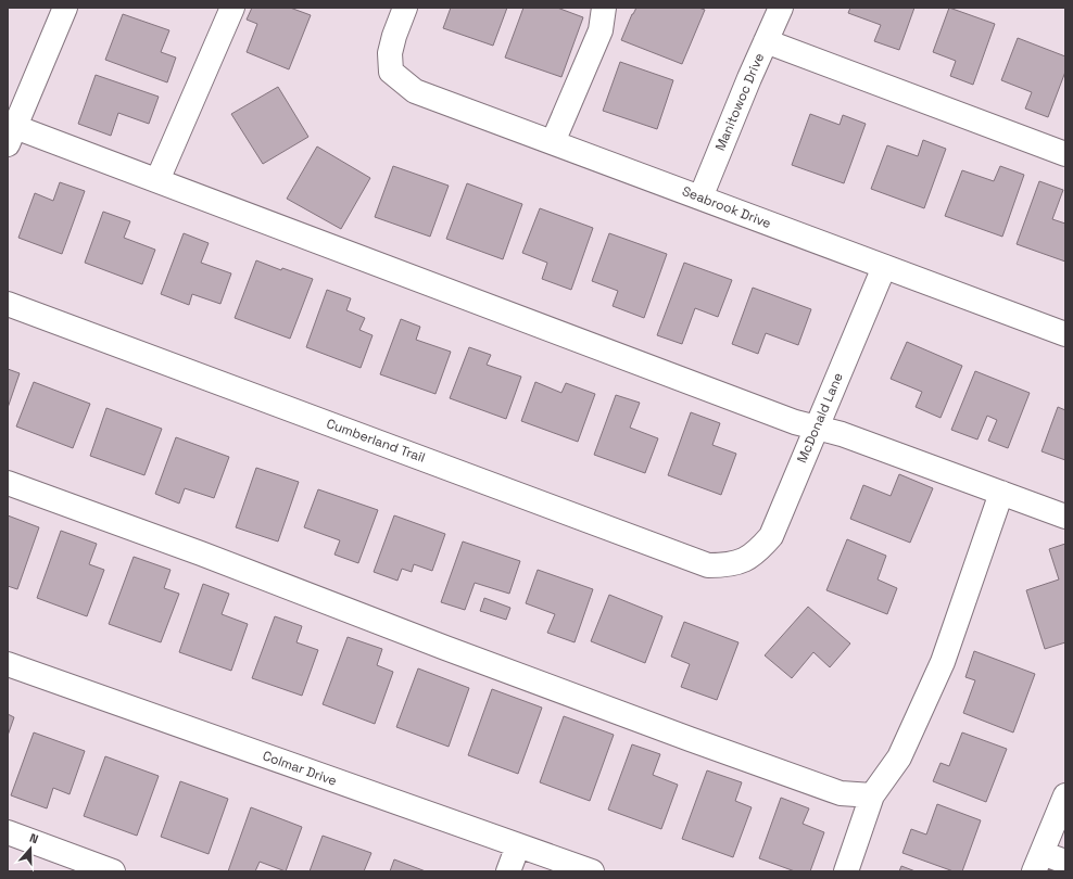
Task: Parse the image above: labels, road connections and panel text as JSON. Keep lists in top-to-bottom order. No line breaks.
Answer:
{"streets":{"street":["Manitowoc Drive","Seabrook Drive","McDonald Lane","Cumberland Trail","Colmar Drive"]},"crossings":[["Manitowoc Drive","Seabrook Drive"],["Seabrook Drive","McDonald Lane"],["McDonald Lane","Cumberland Trail"]],"north":"top"}
